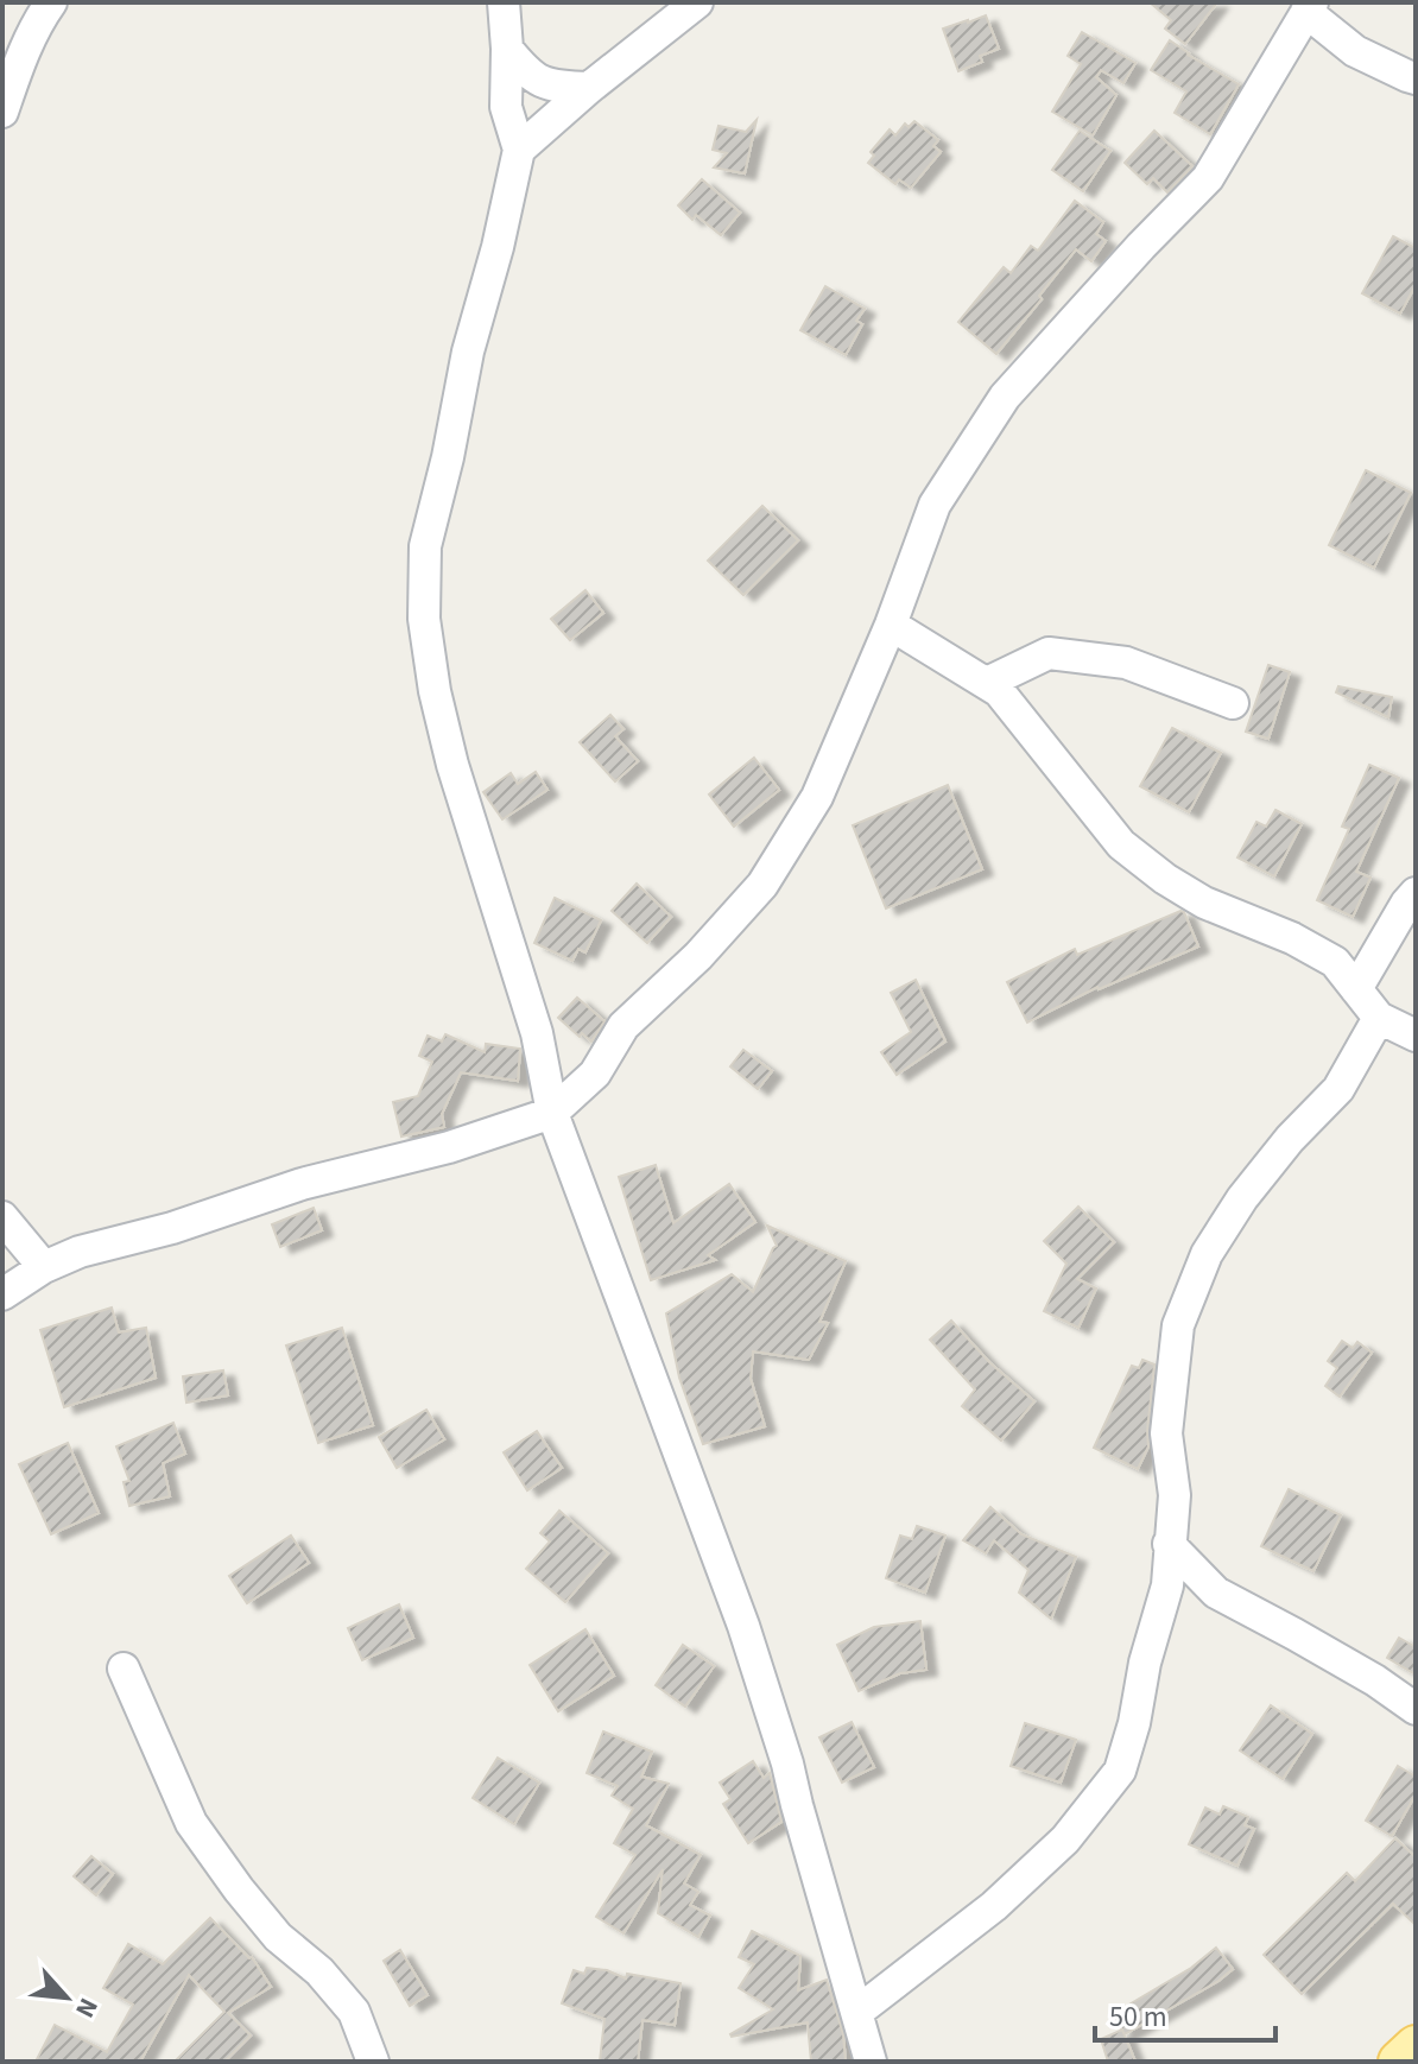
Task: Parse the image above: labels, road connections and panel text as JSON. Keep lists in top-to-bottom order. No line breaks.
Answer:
{"scale_bar":"50 m","north":"bottom right"}
